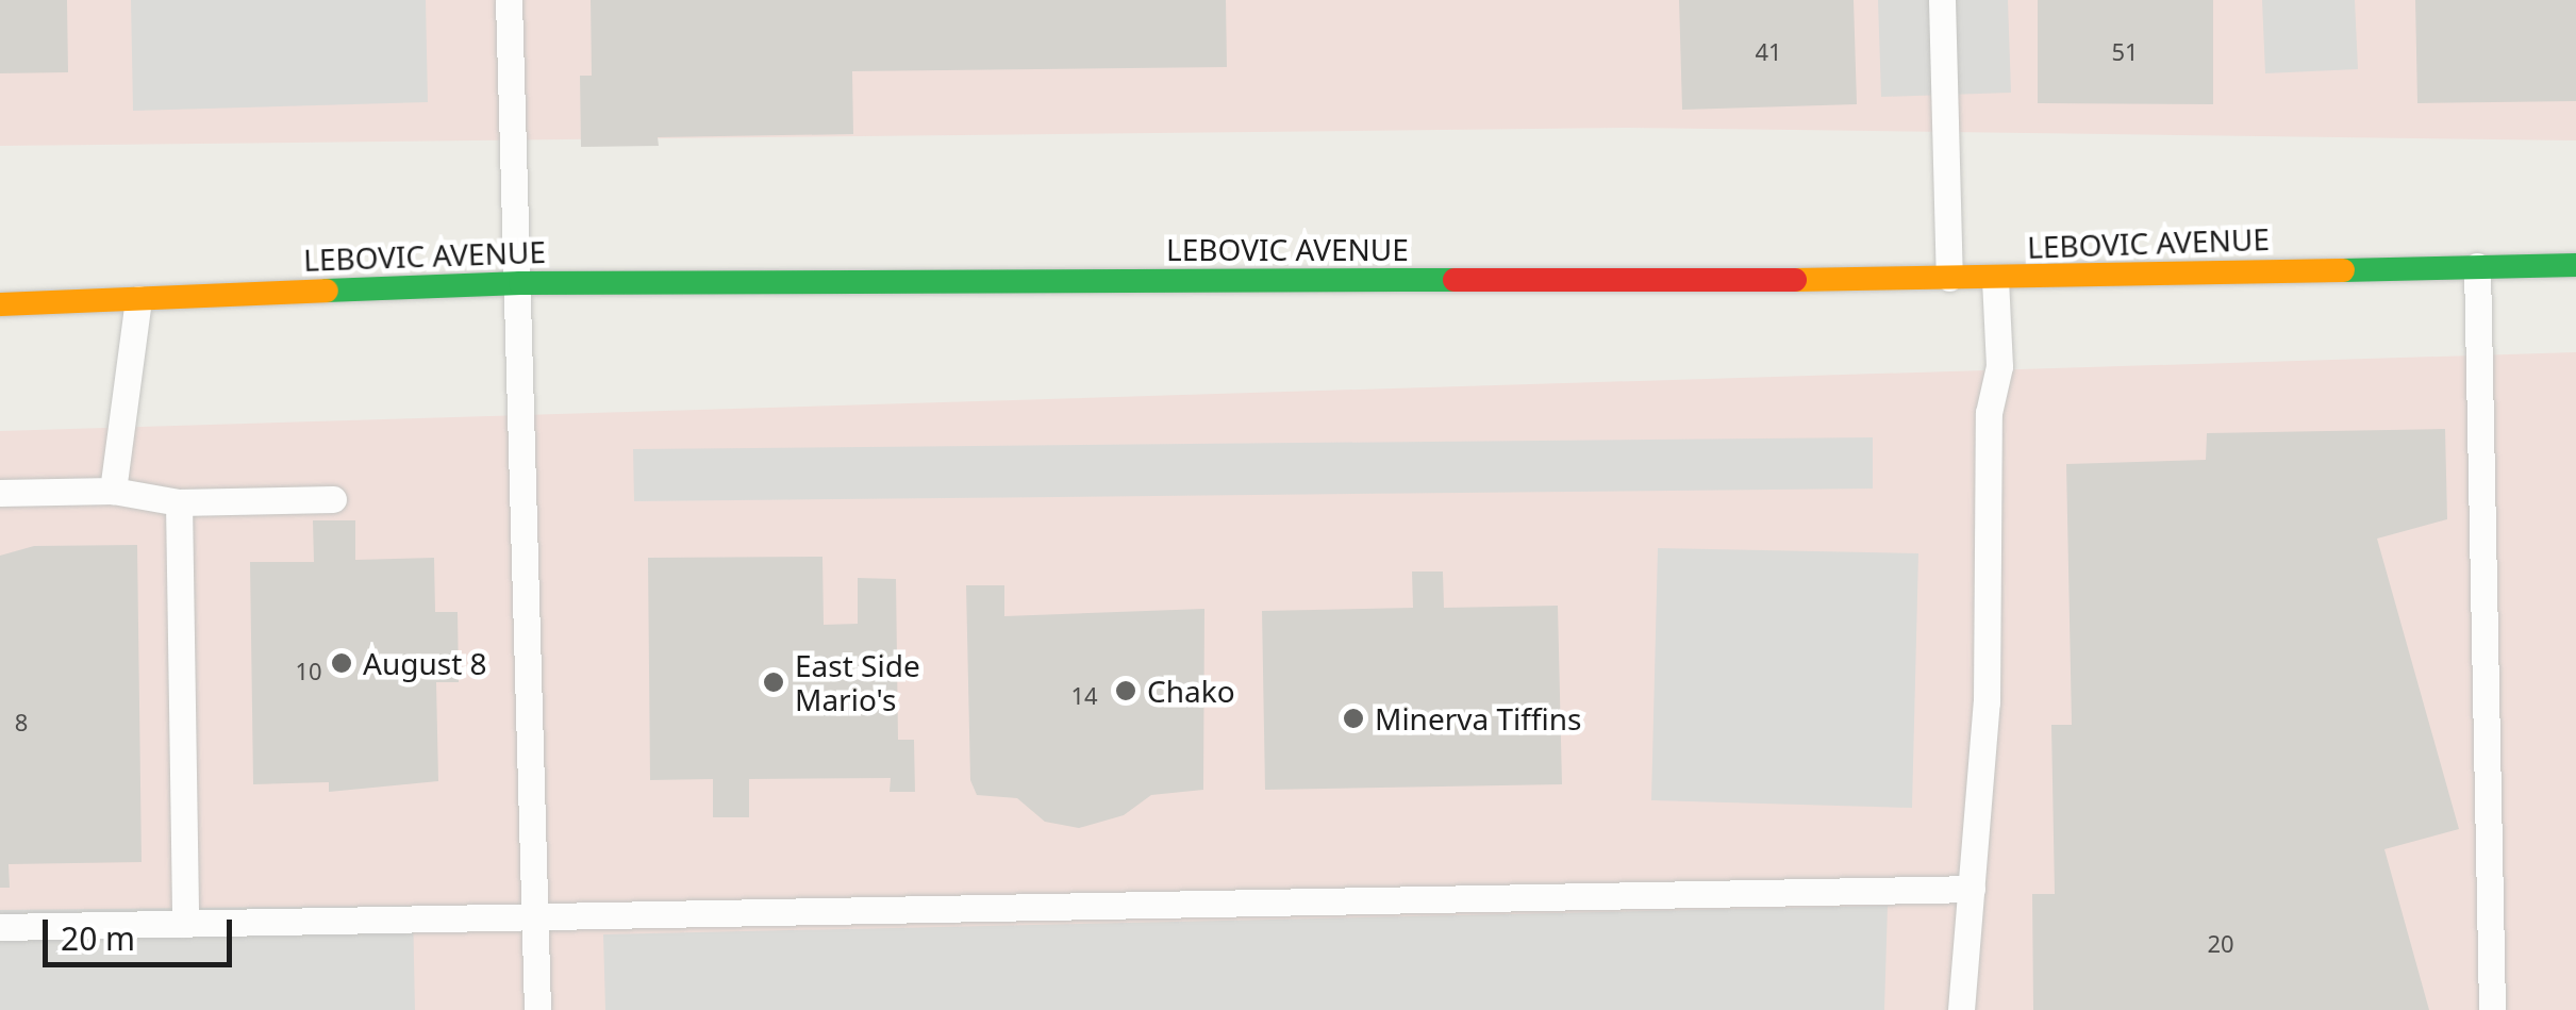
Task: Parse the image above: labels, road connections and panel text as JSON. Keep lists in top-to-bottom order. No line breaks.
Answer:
{"streets":{"street":["LEBOVIC AVENUE"]},"places":["August 8","East Side Mario's","Chako","Minerva Tiffins"],"house_numbers":["41","51","10","14","8","20"],"scale_bar":"20 m"}
